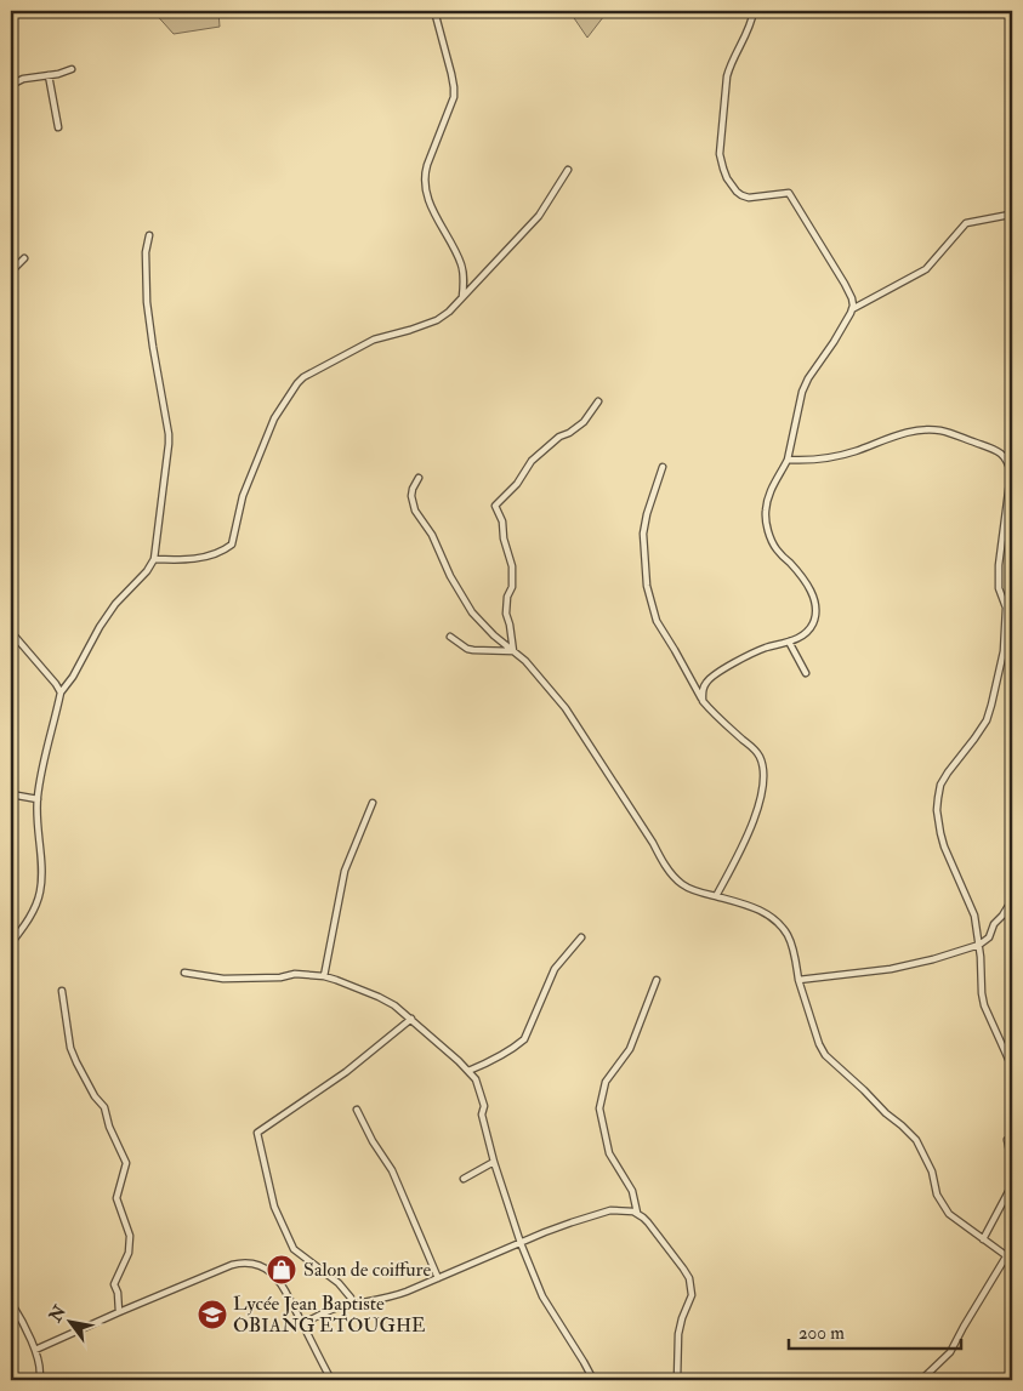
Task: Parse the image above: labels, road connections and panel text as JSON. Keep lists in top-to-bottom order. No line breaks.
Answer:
{"places":{"shop":["Salon de coiffure"],"school or university":["Lycée Jean Baptiste OBIANG ETOUGHE"]},"scale_bar":"200 m","north":"top left"}
